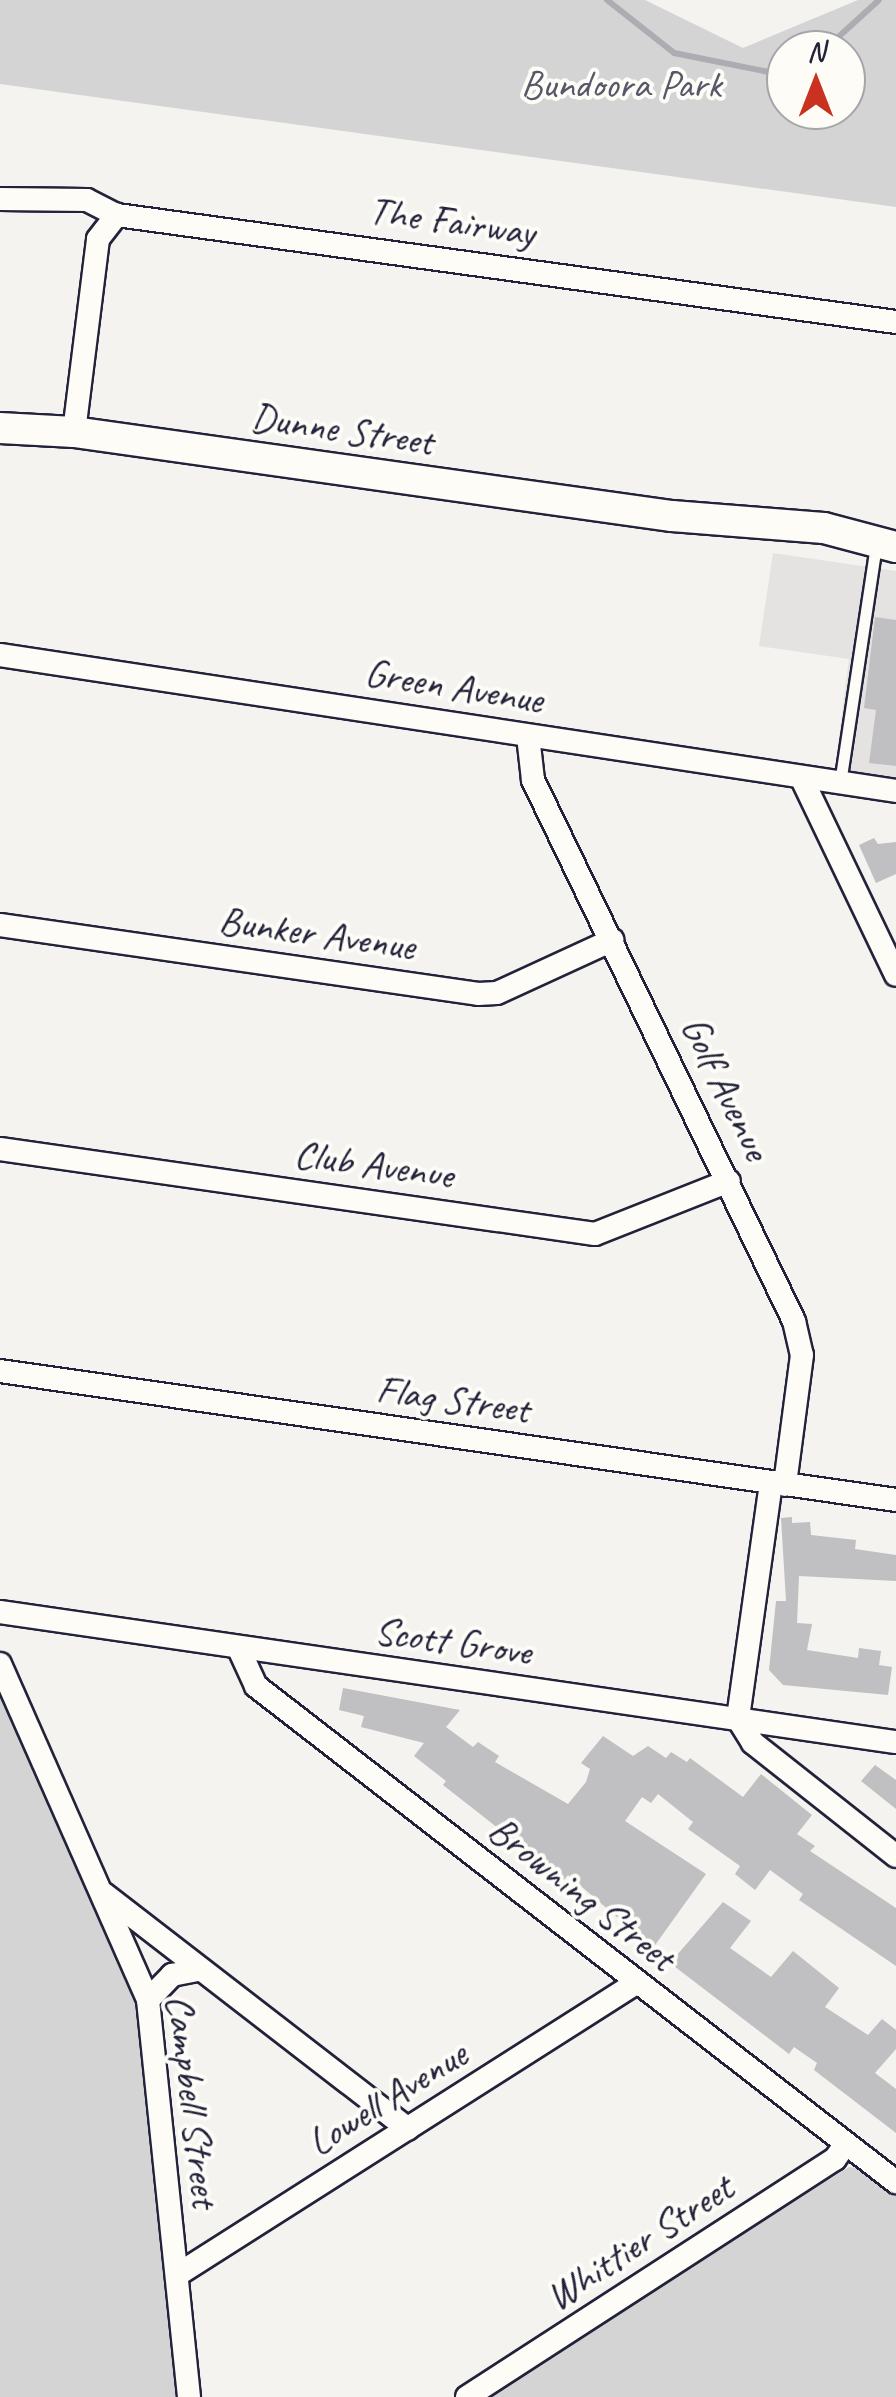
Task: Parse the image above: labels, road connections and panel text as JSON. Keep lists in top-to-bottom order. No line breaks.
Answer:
{"streets":{"main road":["Dunne Street"],"street":["The Fairway","Green Avenue","Bunker Avenue","Golf Avenue","Club Avenue","Flag Street","Scott Grove","Browning Street","Lowell Avenue","Campbell Street","Whittier Street"]},"crossings":[["Green Avenue","Golf Avenue"],["Bunker Avenue","Golf Avenue"],["Golf Avenue","Club Avenue"],["Golf Avenue","Flag Street"],["Golf Avenue","Scott Grove"],["Scott Grove","Browning Street"],["Browning Street","Lowell Avenue"],["Browning Street","Whittier Street"],["Lowell Avenue","Campbell Street"]],"parks":["Bundoora Park"],"north":"top"}
